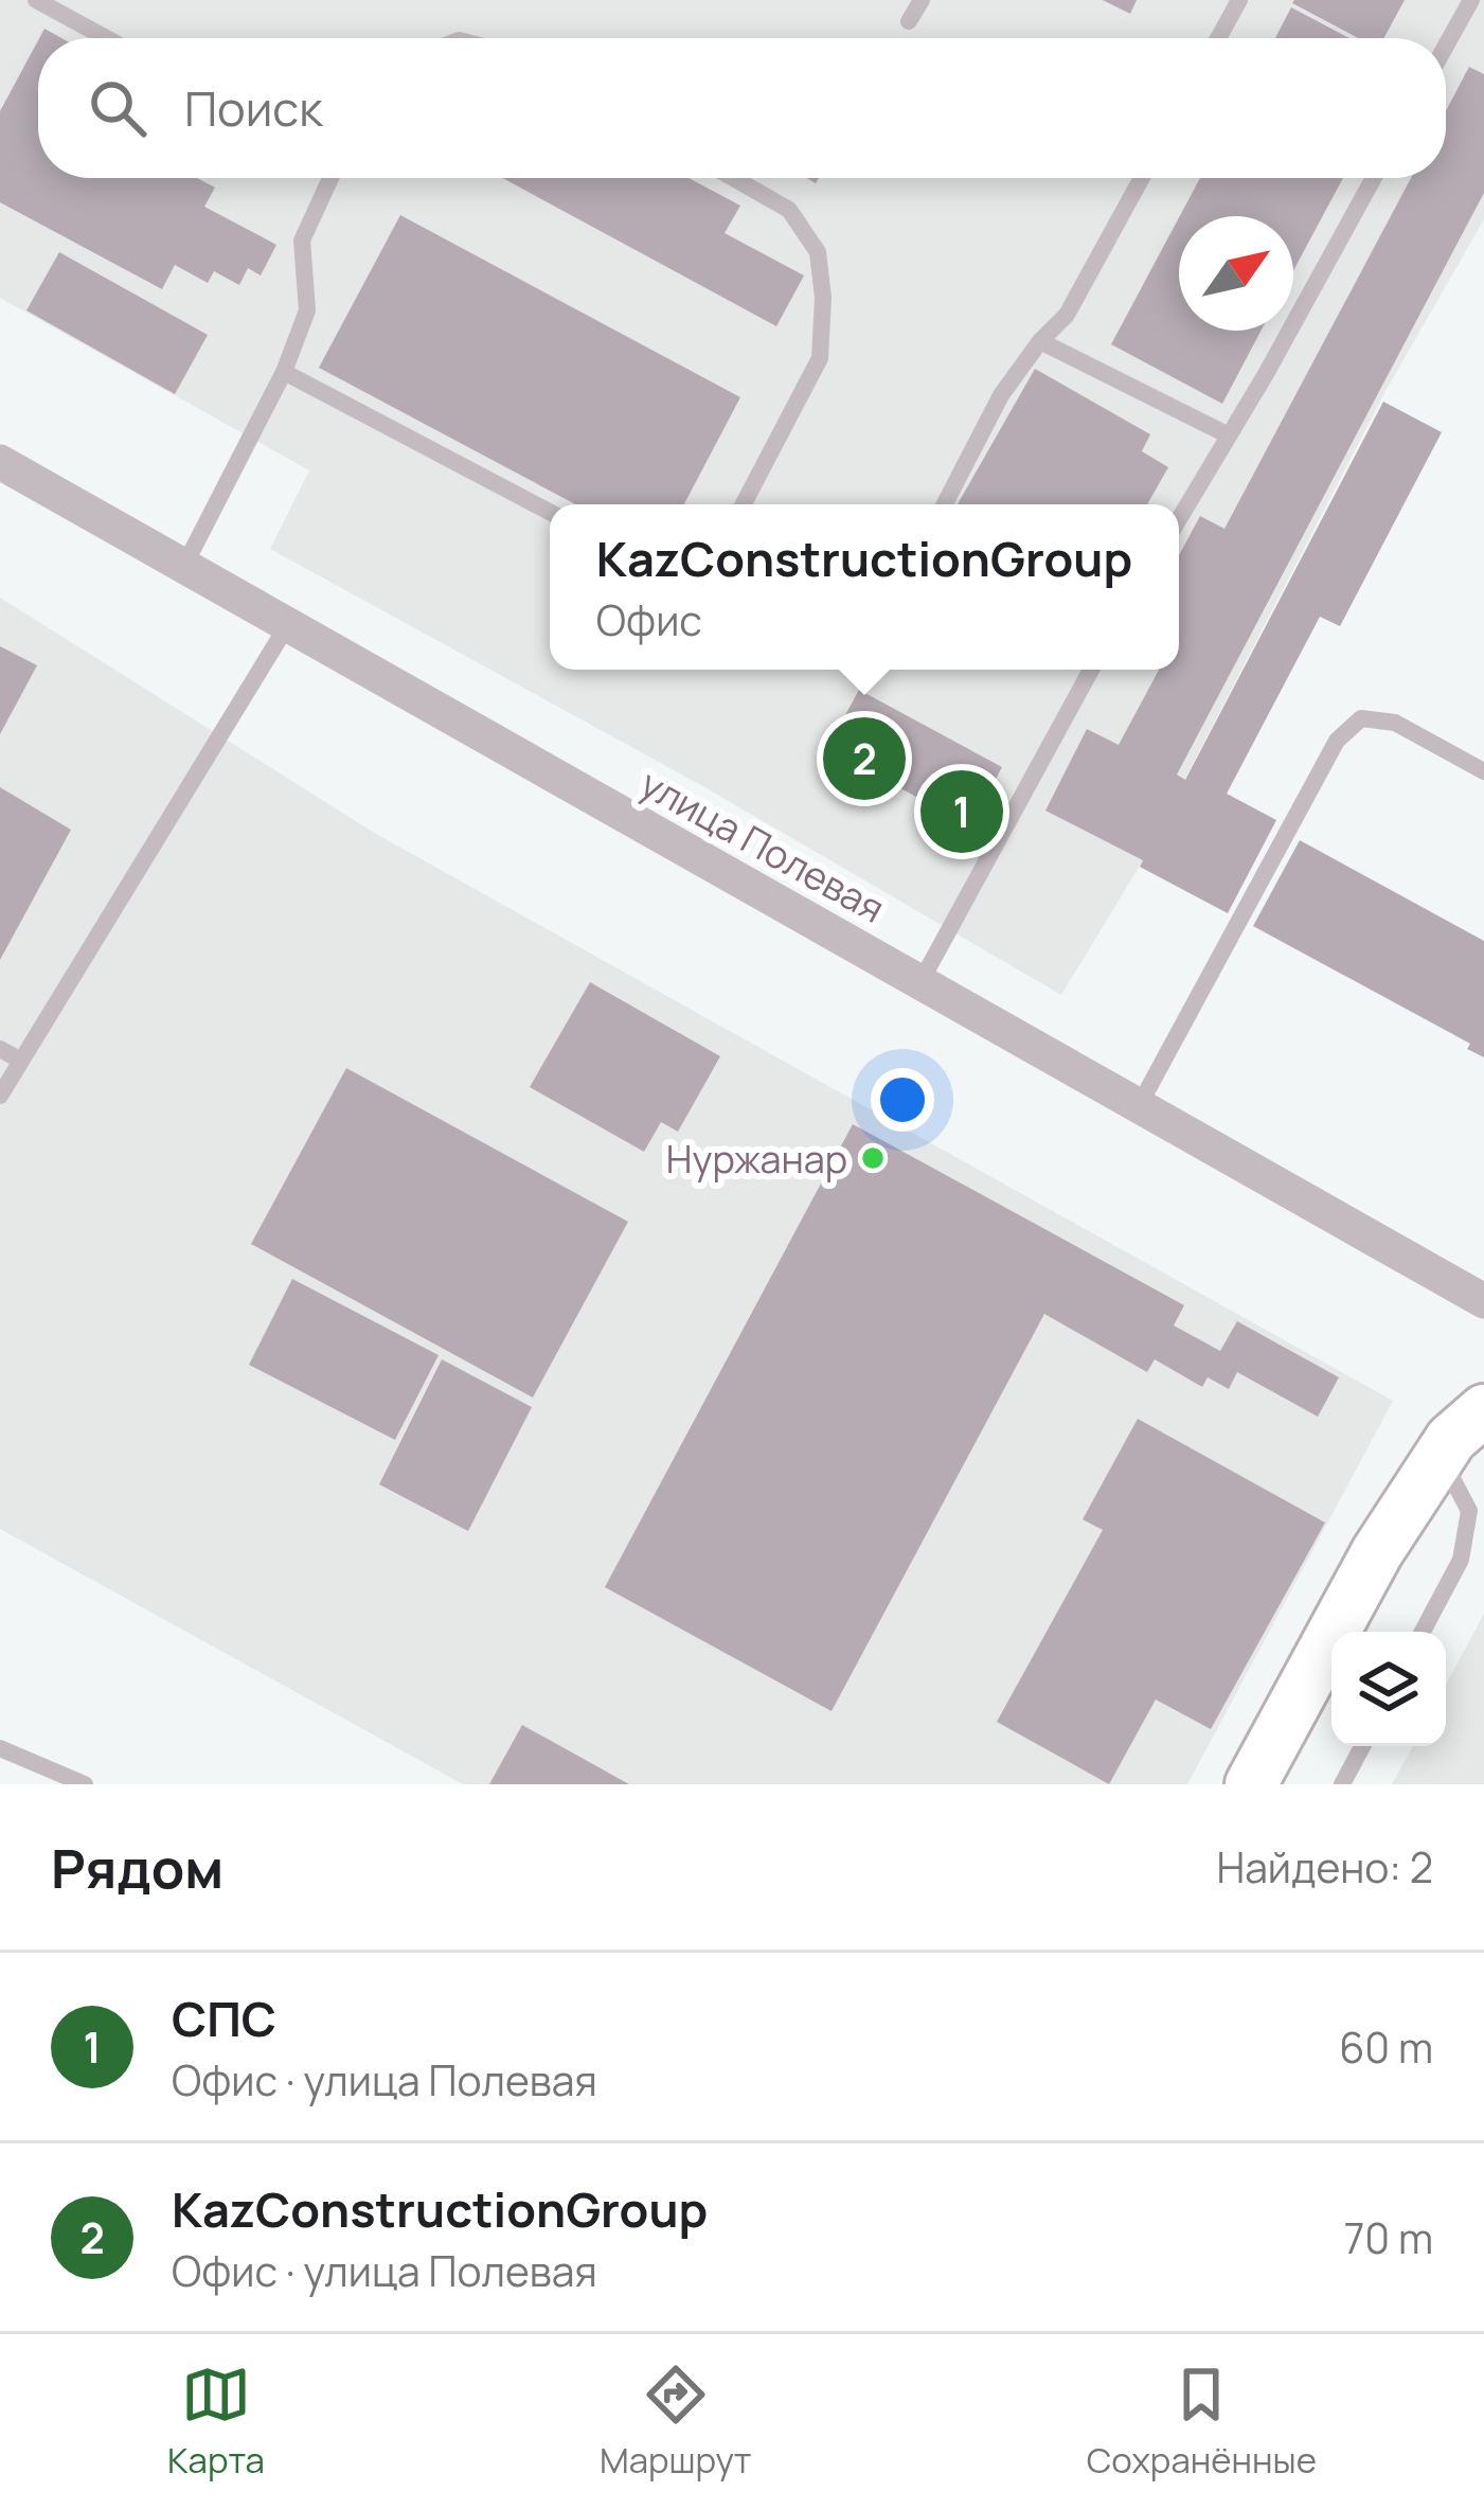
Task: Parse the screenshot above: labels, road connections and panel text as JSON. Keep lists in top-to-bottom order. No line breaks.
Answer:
{"streets":{"street":["улица Полевая"]},"places":["Нуржанар"],"north":"top right","page":{"search":"Поиск","popup":["KazConstructionGroup","Офис"],"pins":["2","1"],"heading":["Рядом","Найдено: 2"],"list":[{"mark":"1","name":"СПС","note":"Офис · улица Полевая","value":"60 m"},{"mark":"2","name":"KazConstructionGroup","note":"Офис · улица Полевая","value":"70 m"}],"nav":["Карта","Маршрут","Сохранённые"]}}
